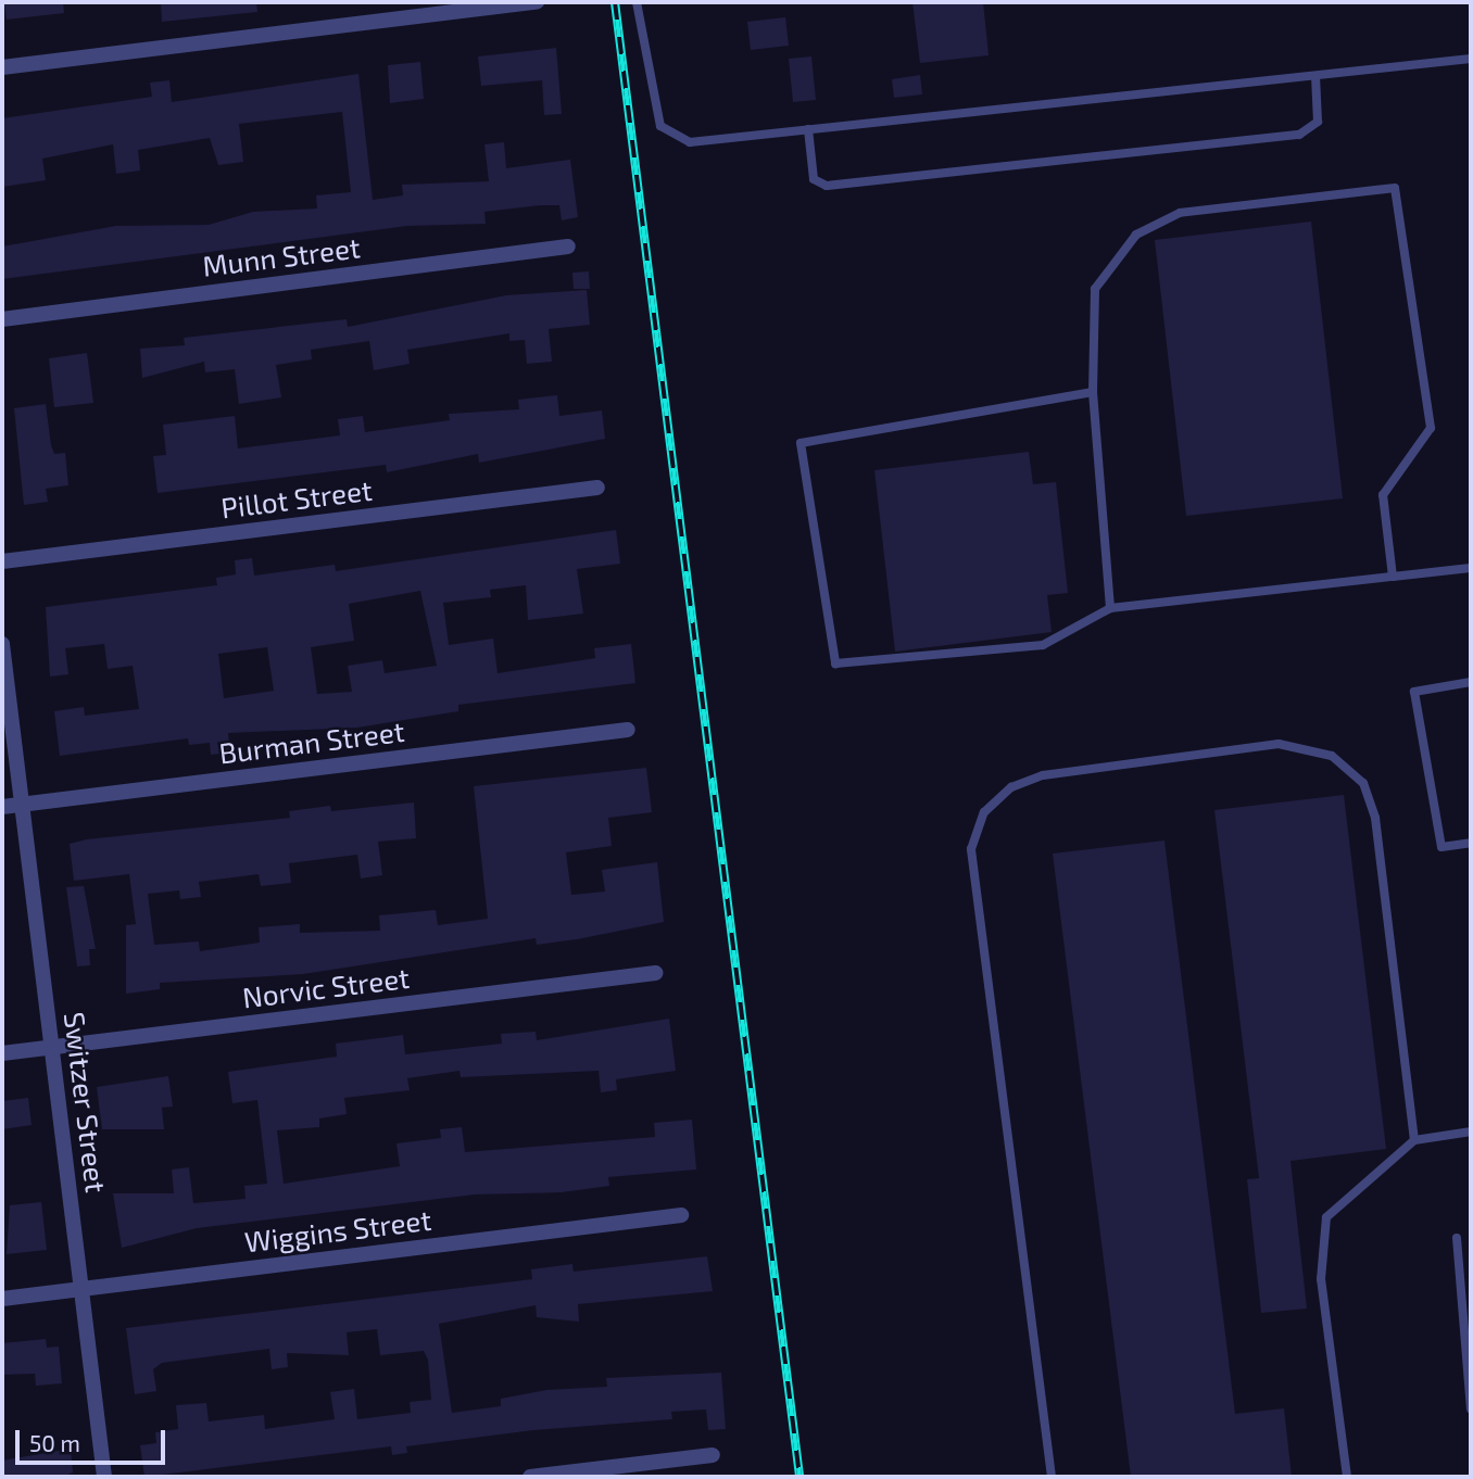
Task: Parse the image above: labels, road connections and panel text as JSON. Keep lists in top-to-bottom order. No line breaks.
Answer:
{"streets":{"street":["Munn Street","Pillot Street","Burman Street","Norvic Street","Switzer Street","Wiggins Street"]},"crossings":[["Burman Street","Switzer Street"],["Norvic Street","Switzer Street"],["Switzer Street","Wiggins Street"]],"scale_bar":"50 m"}
